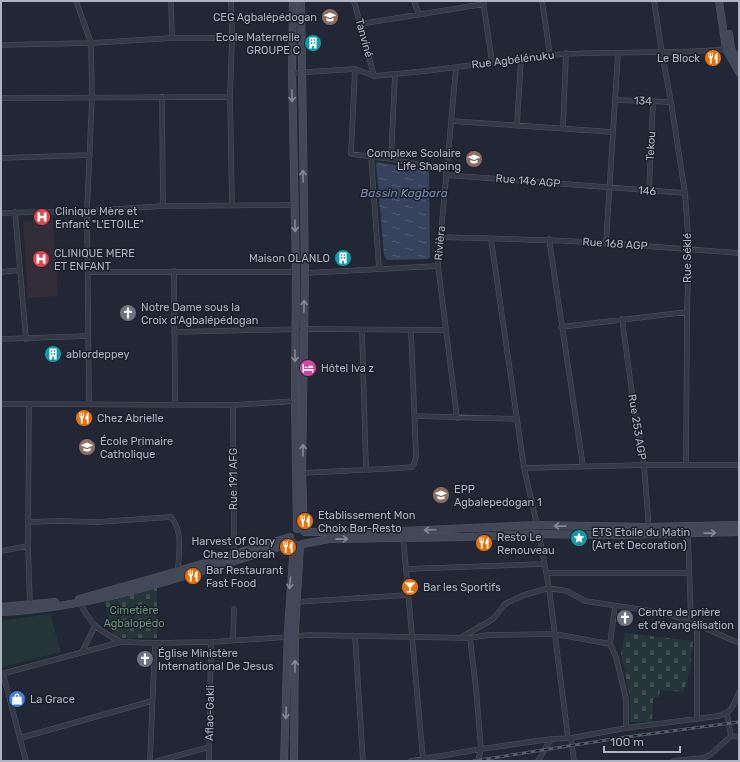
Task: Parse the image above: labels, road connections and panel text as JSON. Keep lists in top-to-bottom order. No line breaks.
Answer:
{"streets":{"street":["Tanviné","Rue Agbélénuku","134","Tekou","Rue 146 AGP","146","Rivièra","Rue 168 AGP","Rue Séklé","Rue 253 AGP","Rue 191 AFG","Aflao-Gakli"]},"crossings":[["Tanviné","Rue Agbélénuku"],["Rue Agbélénuku","Rue 146 AGP"],["Rue Agbélénuku","Rivièra"],["Rue Agbélénuku","Rue Séklé"],["134","Tekou"],["134","Rue Séklé"],["Tekou","146"],["Rue 146 AGP","146"],["Rue 146 AGP","Rivièra"],["146","Rue Séklé"],["Rivièra","Rue 168 AGP"],["Rue 168 AGP","Rue Séklé"]],"water":["Bassin Kagbara"],"parks":["Cimetière Agbalopédo"],"places":{"school or university":["CEG Agbalépédogan","Complexe Scolaire Life Shaping","École Primaire Catholique","EPP Agbalepedogan 1"],"building":["Ecole Maternelle GROUPE C","Maison OLANLO","ablordeppey"],"restaurant":["Le Block","Chez Abrielle","Etablissement Mon Choix Bar-Resto","Resto Le Renouveau","Harvest Of Glory Chez Deborah","Bar Restaurant Fast Food"],"hospital":["Clinique Mère et Enfant \"L'ETOILE\"","CLINIQUE MERE ET ENFANT"],"church":["Notre Dame sous la Croix d'Agbalépédogan","Centre de prière et d'évangélisation","Église Ministère International De Jesus"],"hotel":["Hôtel Iva z"],"place":["ETS Etoile du Matin (Art et Decoration)"],"bar":["Bar les Sportifs"],"shop":["La Grace"]},"scale_bar":"100 m"}
